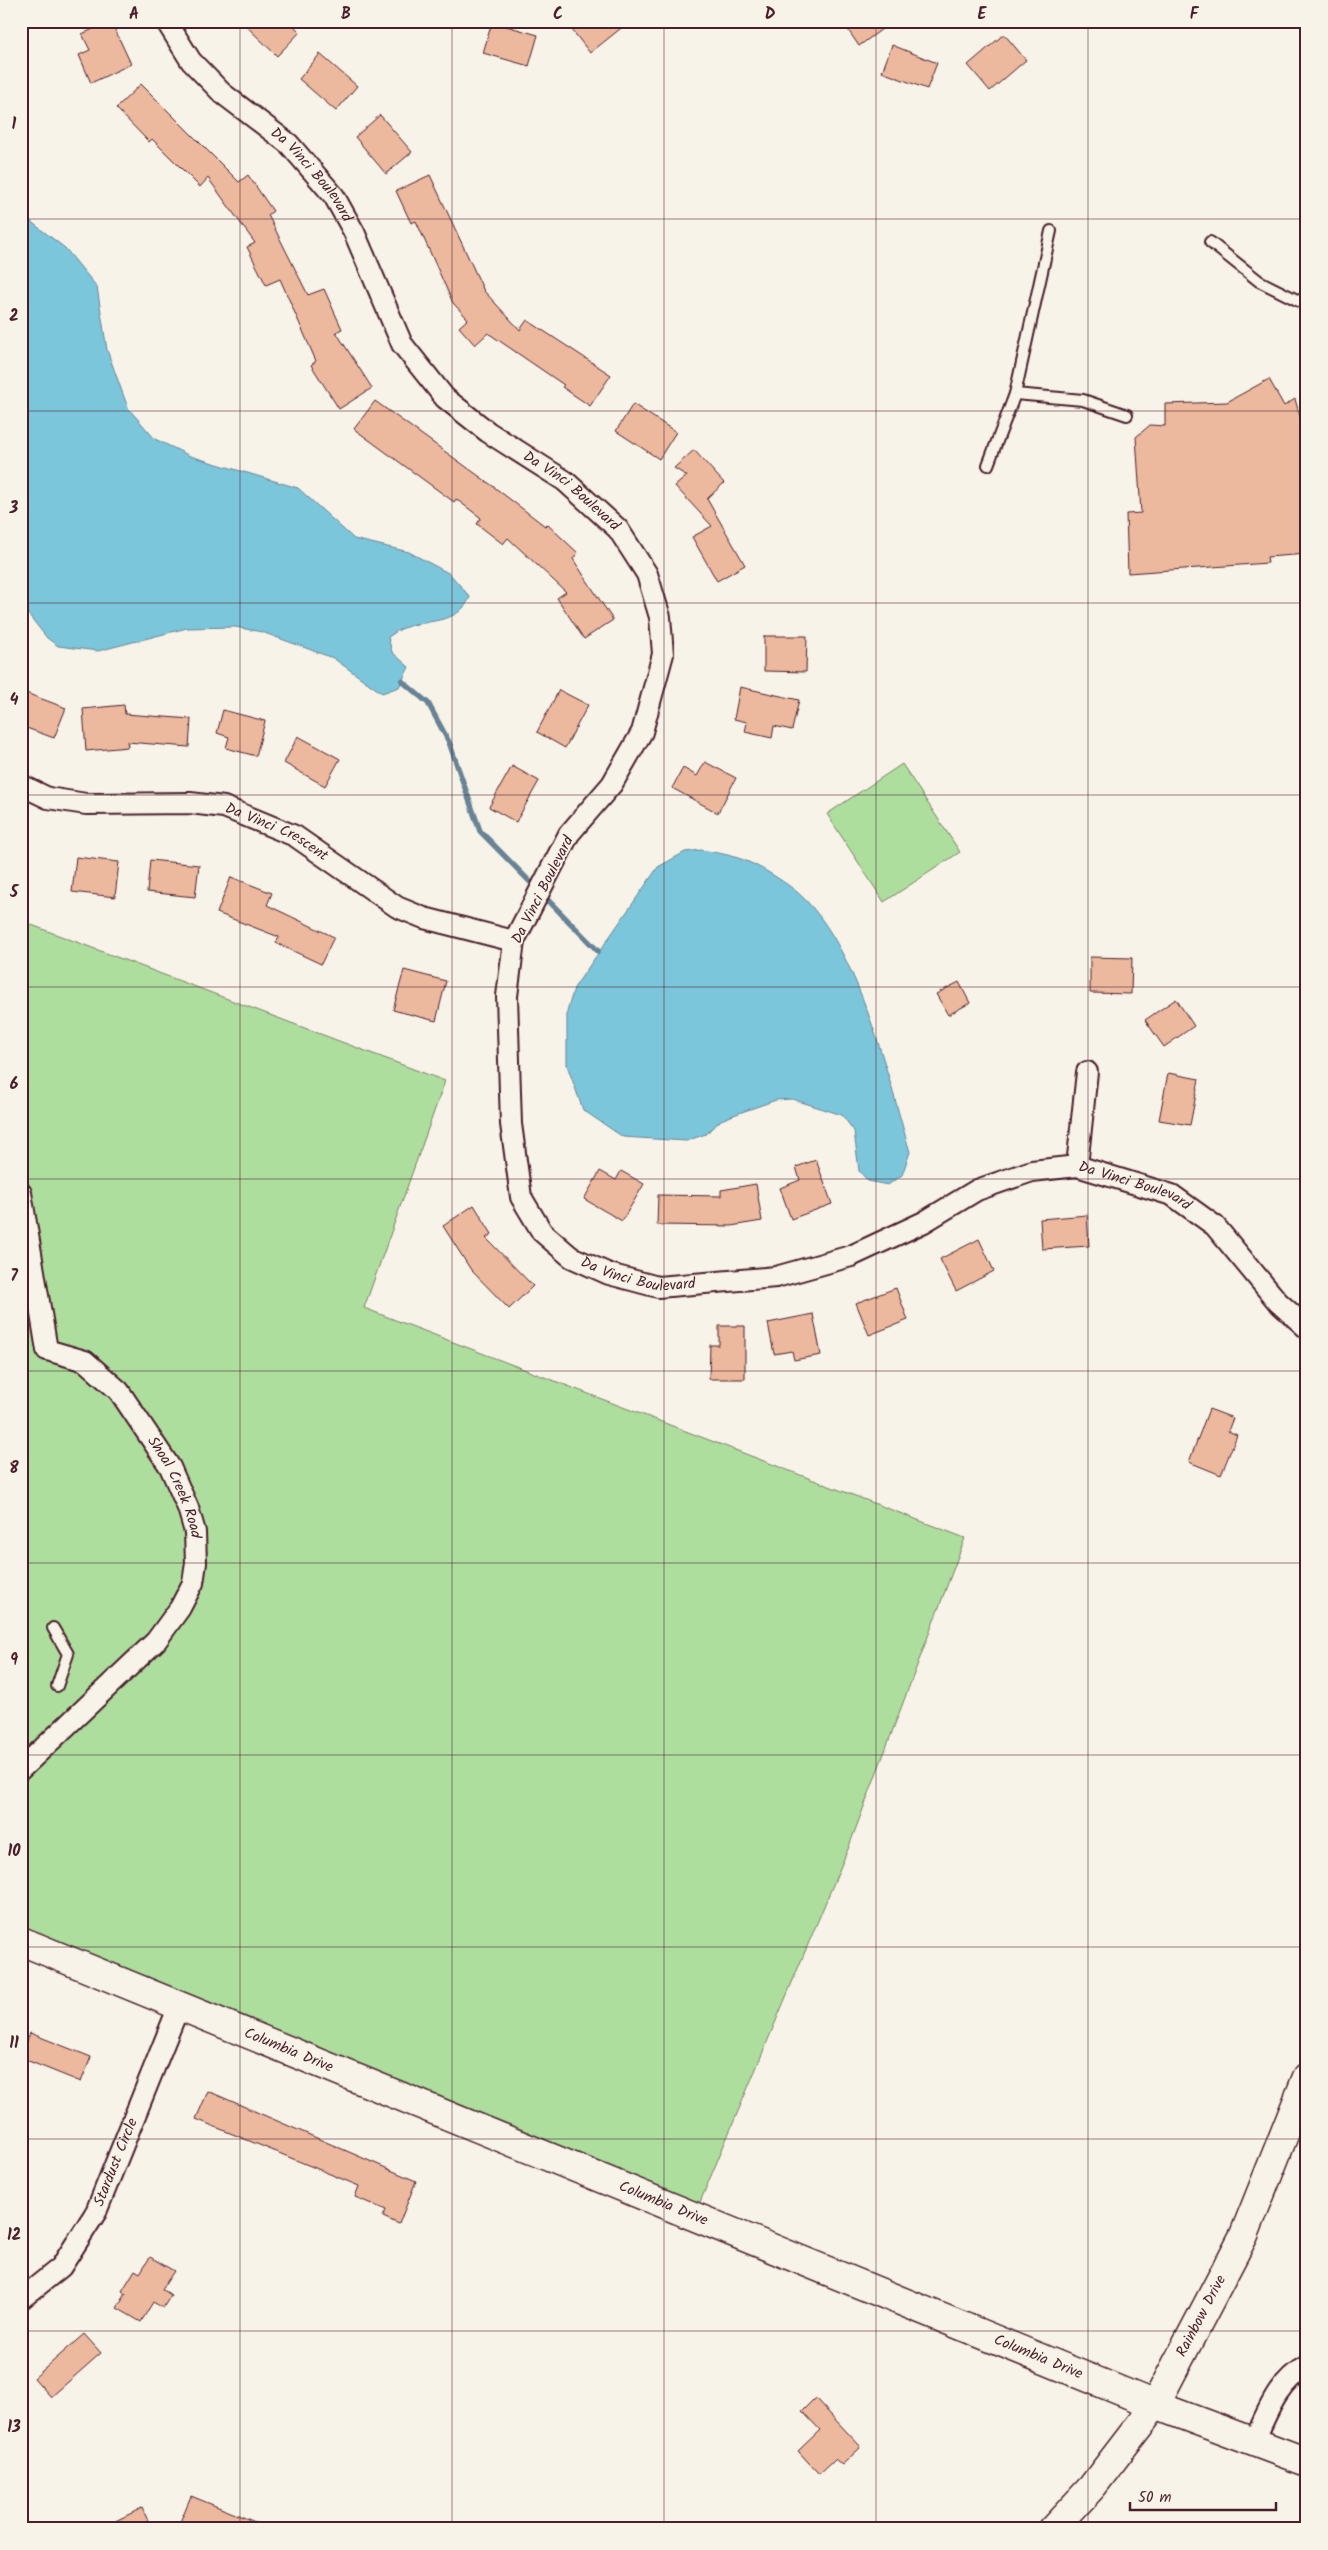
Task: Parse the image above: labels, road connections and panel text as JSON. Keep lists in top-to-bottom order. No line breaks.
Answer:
{"streets":{"main road":["Columbia Drive","Rainbow Drive"],"street":["Da Vinci Boulevard","Da Vinci Crescent","Shoal Creek Road","Stardust Circle"]},"crossings":[["Da Vinci Boulevard","Da Vinci Crescent"],["Columbia Drive","Stardust Circle"],["Columbia Drive","Rainbow Drive"]],"scale_bar":"50 m","grid":{"columns":["A","B","C","D","E","F"],"rows":["1","2","3","4","5","6","7","8","9","10","11","12","13"]}}
